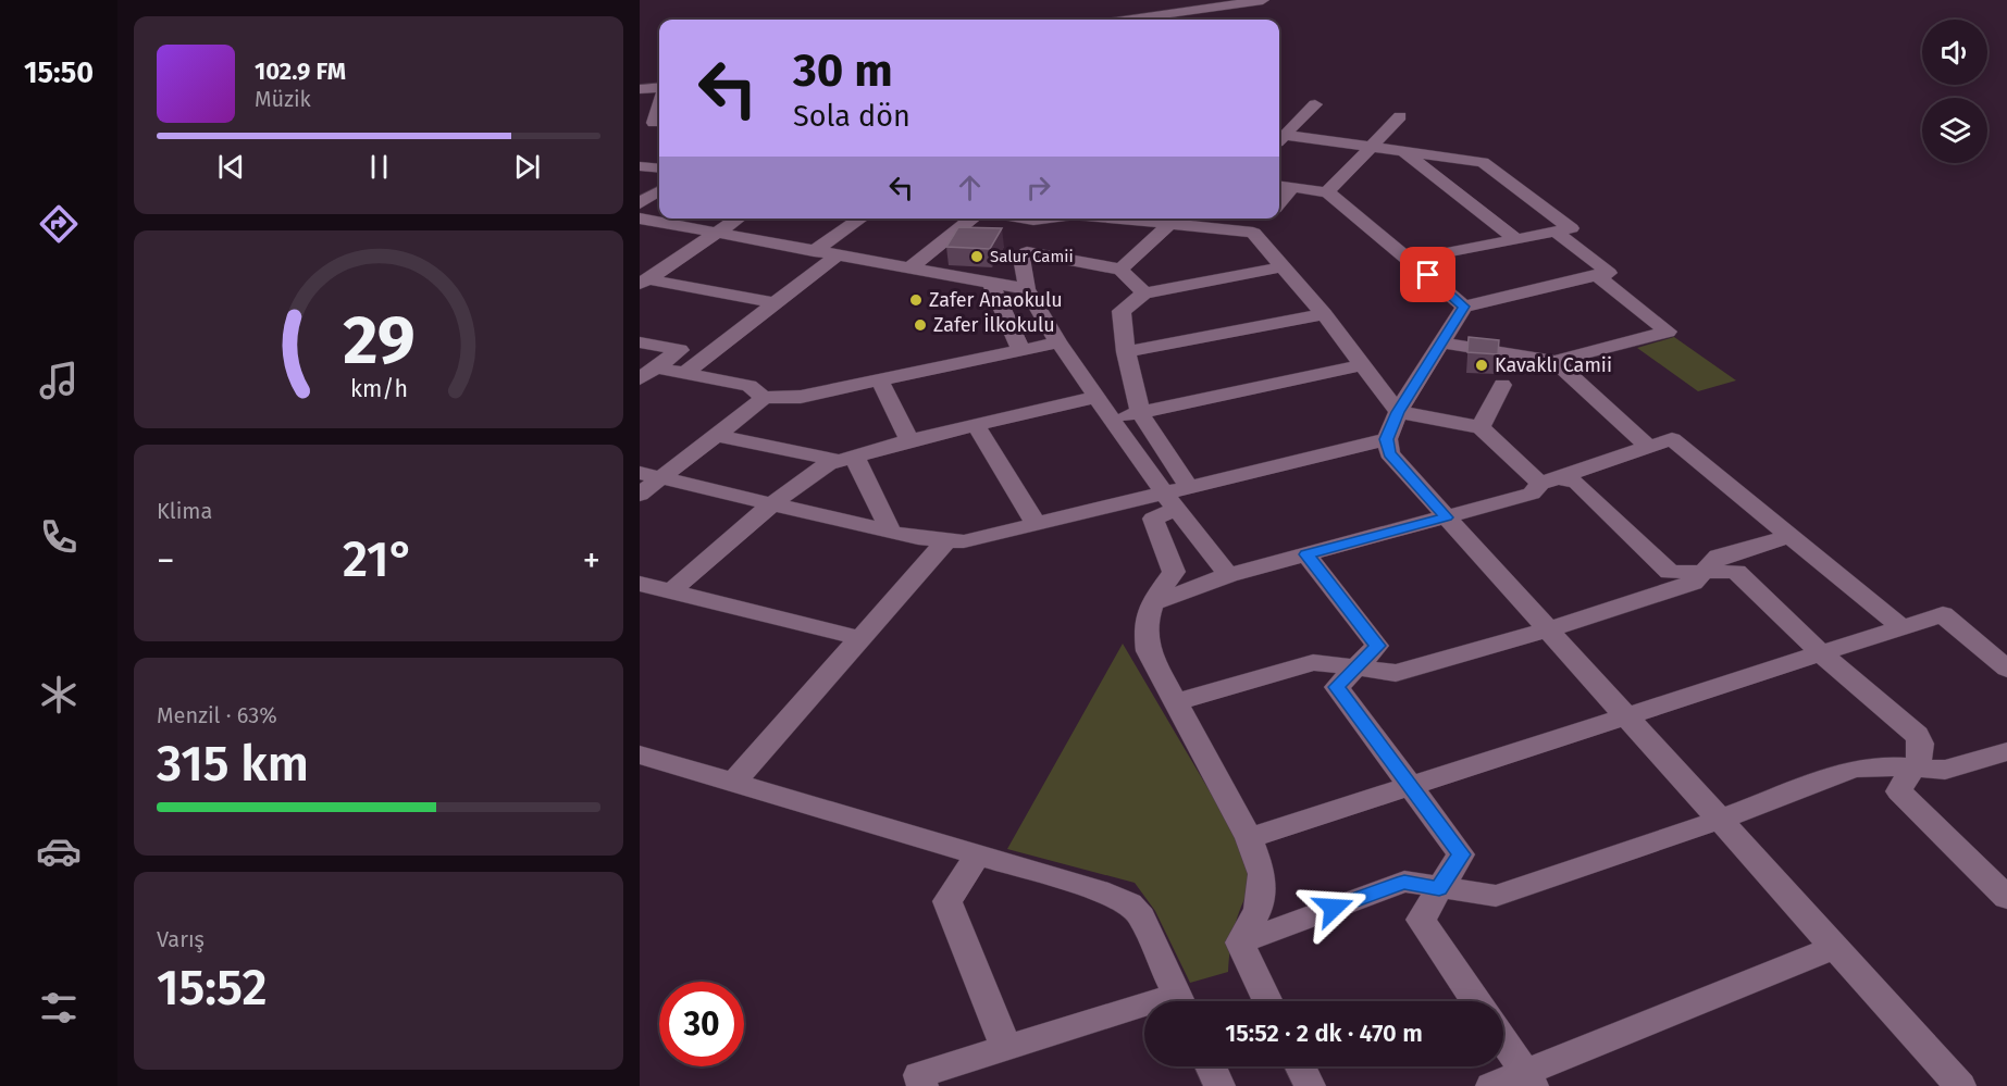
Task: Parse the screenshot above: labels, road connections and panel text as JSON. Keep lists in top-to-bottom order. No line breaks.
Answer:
{"places":["Salur Camii","Zafer Anaokulu","Zafer İlkokulu","Kavaklı Camii"],"page":{"tabs":"15:50","turn":["30 m","Sola dön"],"song":["102.9 FM","Müzik"],"tile":["Klima",["Menzil · 63%","315 km"],["Varış","15:52"]],"heat":["−","21°","+"],"limit":"30","trip":"15:52 · 2 dk · 470 m","gauge":["29","km/h"]}}
